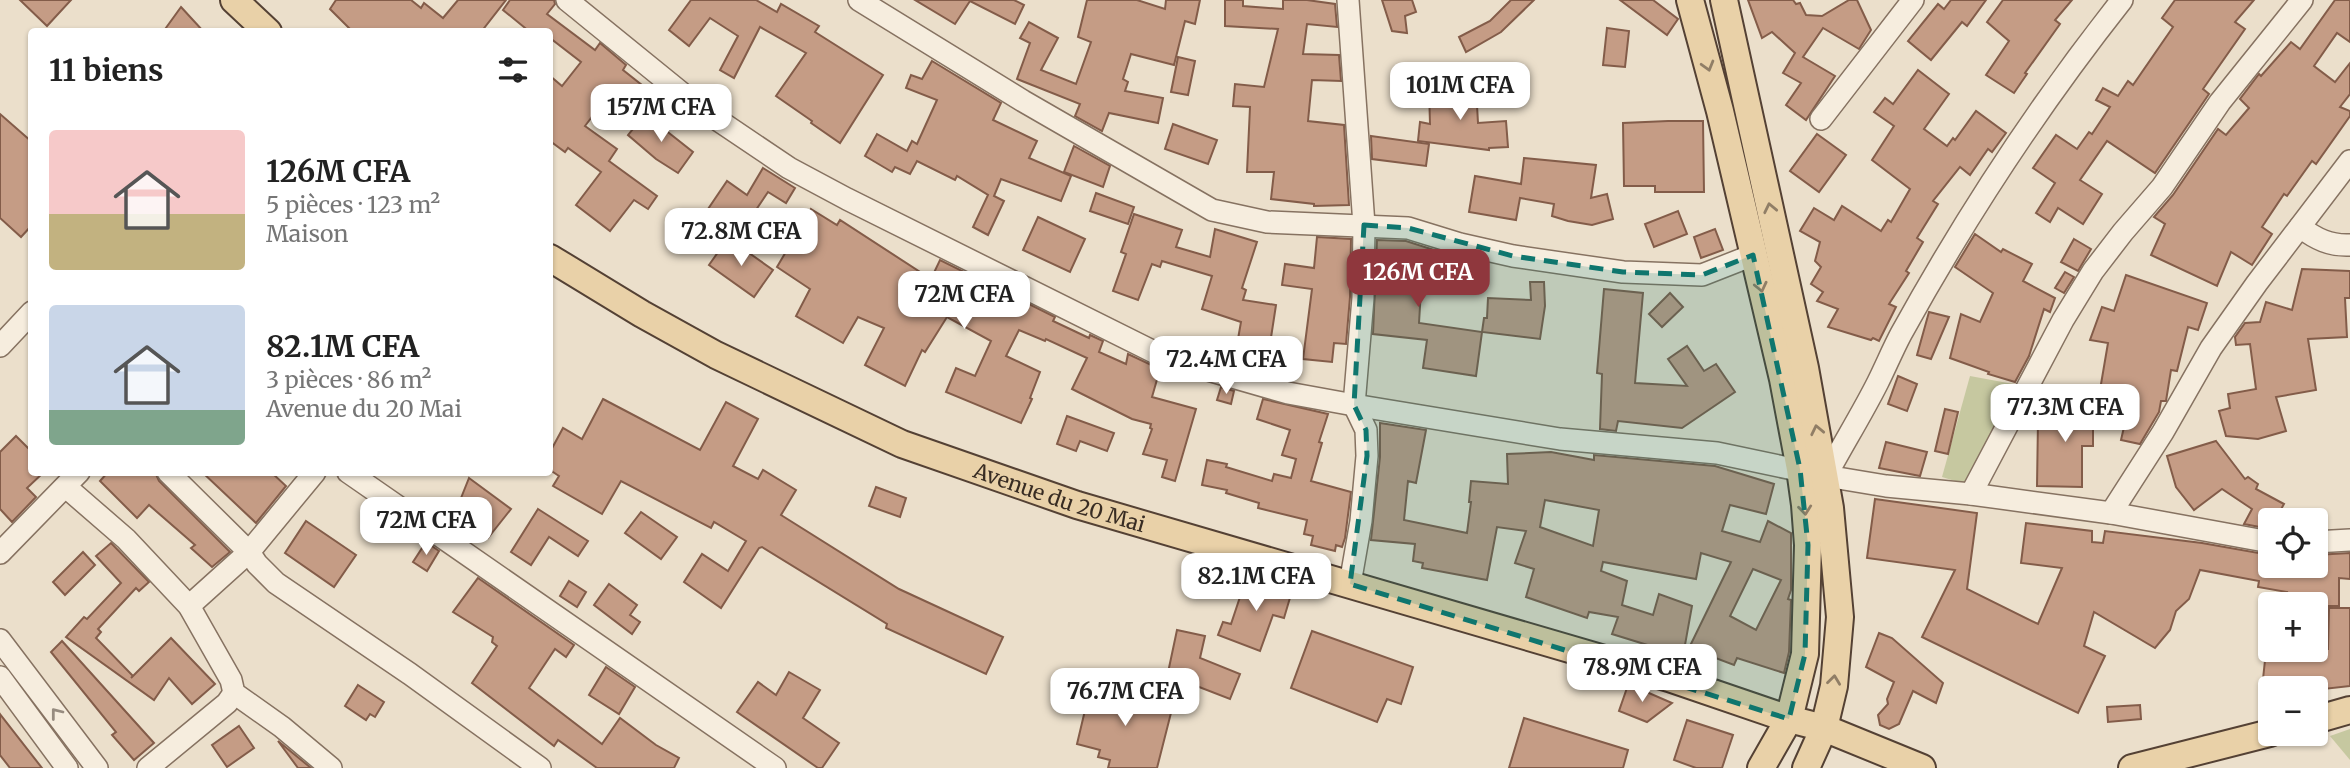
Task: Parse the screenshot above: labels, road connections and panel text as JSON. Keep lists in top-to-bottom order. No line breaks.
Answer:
{"streets":{"main road":["Avenue du 20 Mai"]},"page":{"heading":"11 biens","price":["101M CFA","157M CFA","72.8M CFA","126M CFA","72M CFA","72.4M CFA","77.3M CFA","72M CFA","82.1M CFA","78.9M CFA","76.7M CFA"],"list":[{"name":"126M CFA","note":"5 pièces · 123 m² · Maison"},{"name":"82.1M CFA","note":"3 pièces · 86 m² · Avenue du 20 Mai"}],"map_buttons":["+","−"]}}
